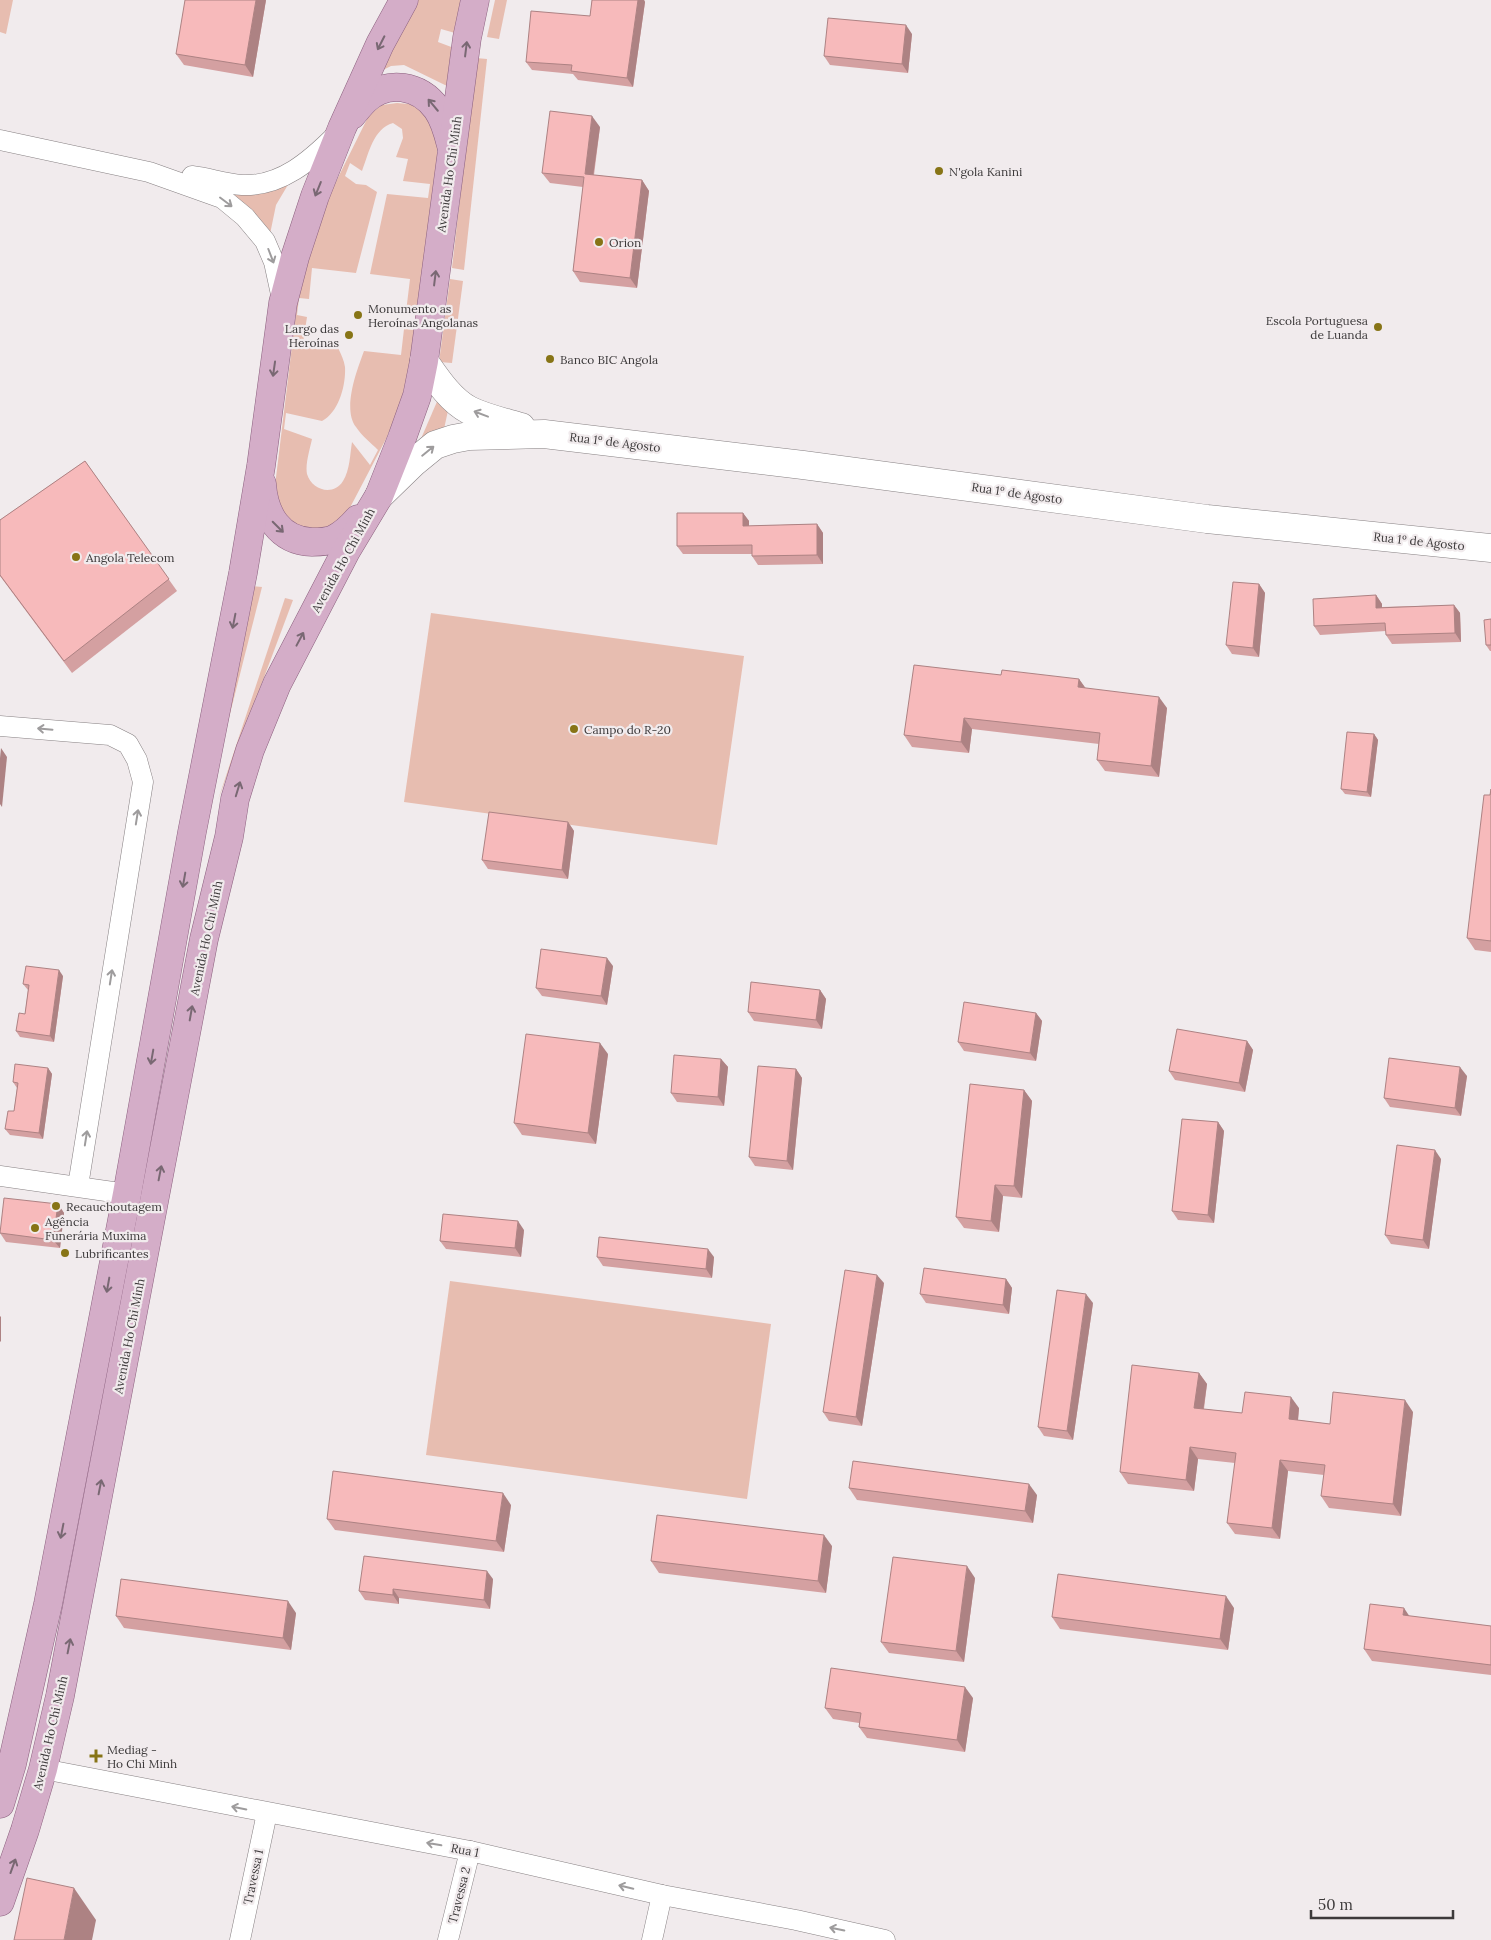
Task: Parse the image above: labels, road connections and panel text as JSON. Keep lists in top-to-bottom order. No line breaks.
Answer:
{"streets":{"main road":["Avenida Ho Chi Minh","Rua 1º de Agosto"],"street":["Rua 1","Travessa 1","Travessa 2"]},"crossings":[["Avenida Ho Chi Minh","Rua 1"],["Rua 1","Travessa 1"],["Rua 1","Travessa 2"]],"one_way":["Rua 1"],"places":{"other":["N'gola Kanini","Orion","Monumento as Heroínas Angolanas","Escola Portuguesa de Luanda","Largo das Heroínas","Banco BIC Angola","Angola Telecom","Campo do R-20","Recauchoutagem","Agência Funerária Muxima","Lubrificantes"],"health":["Mediag - Ho Chi Minh"]},"scale_bar":"50 m"}
